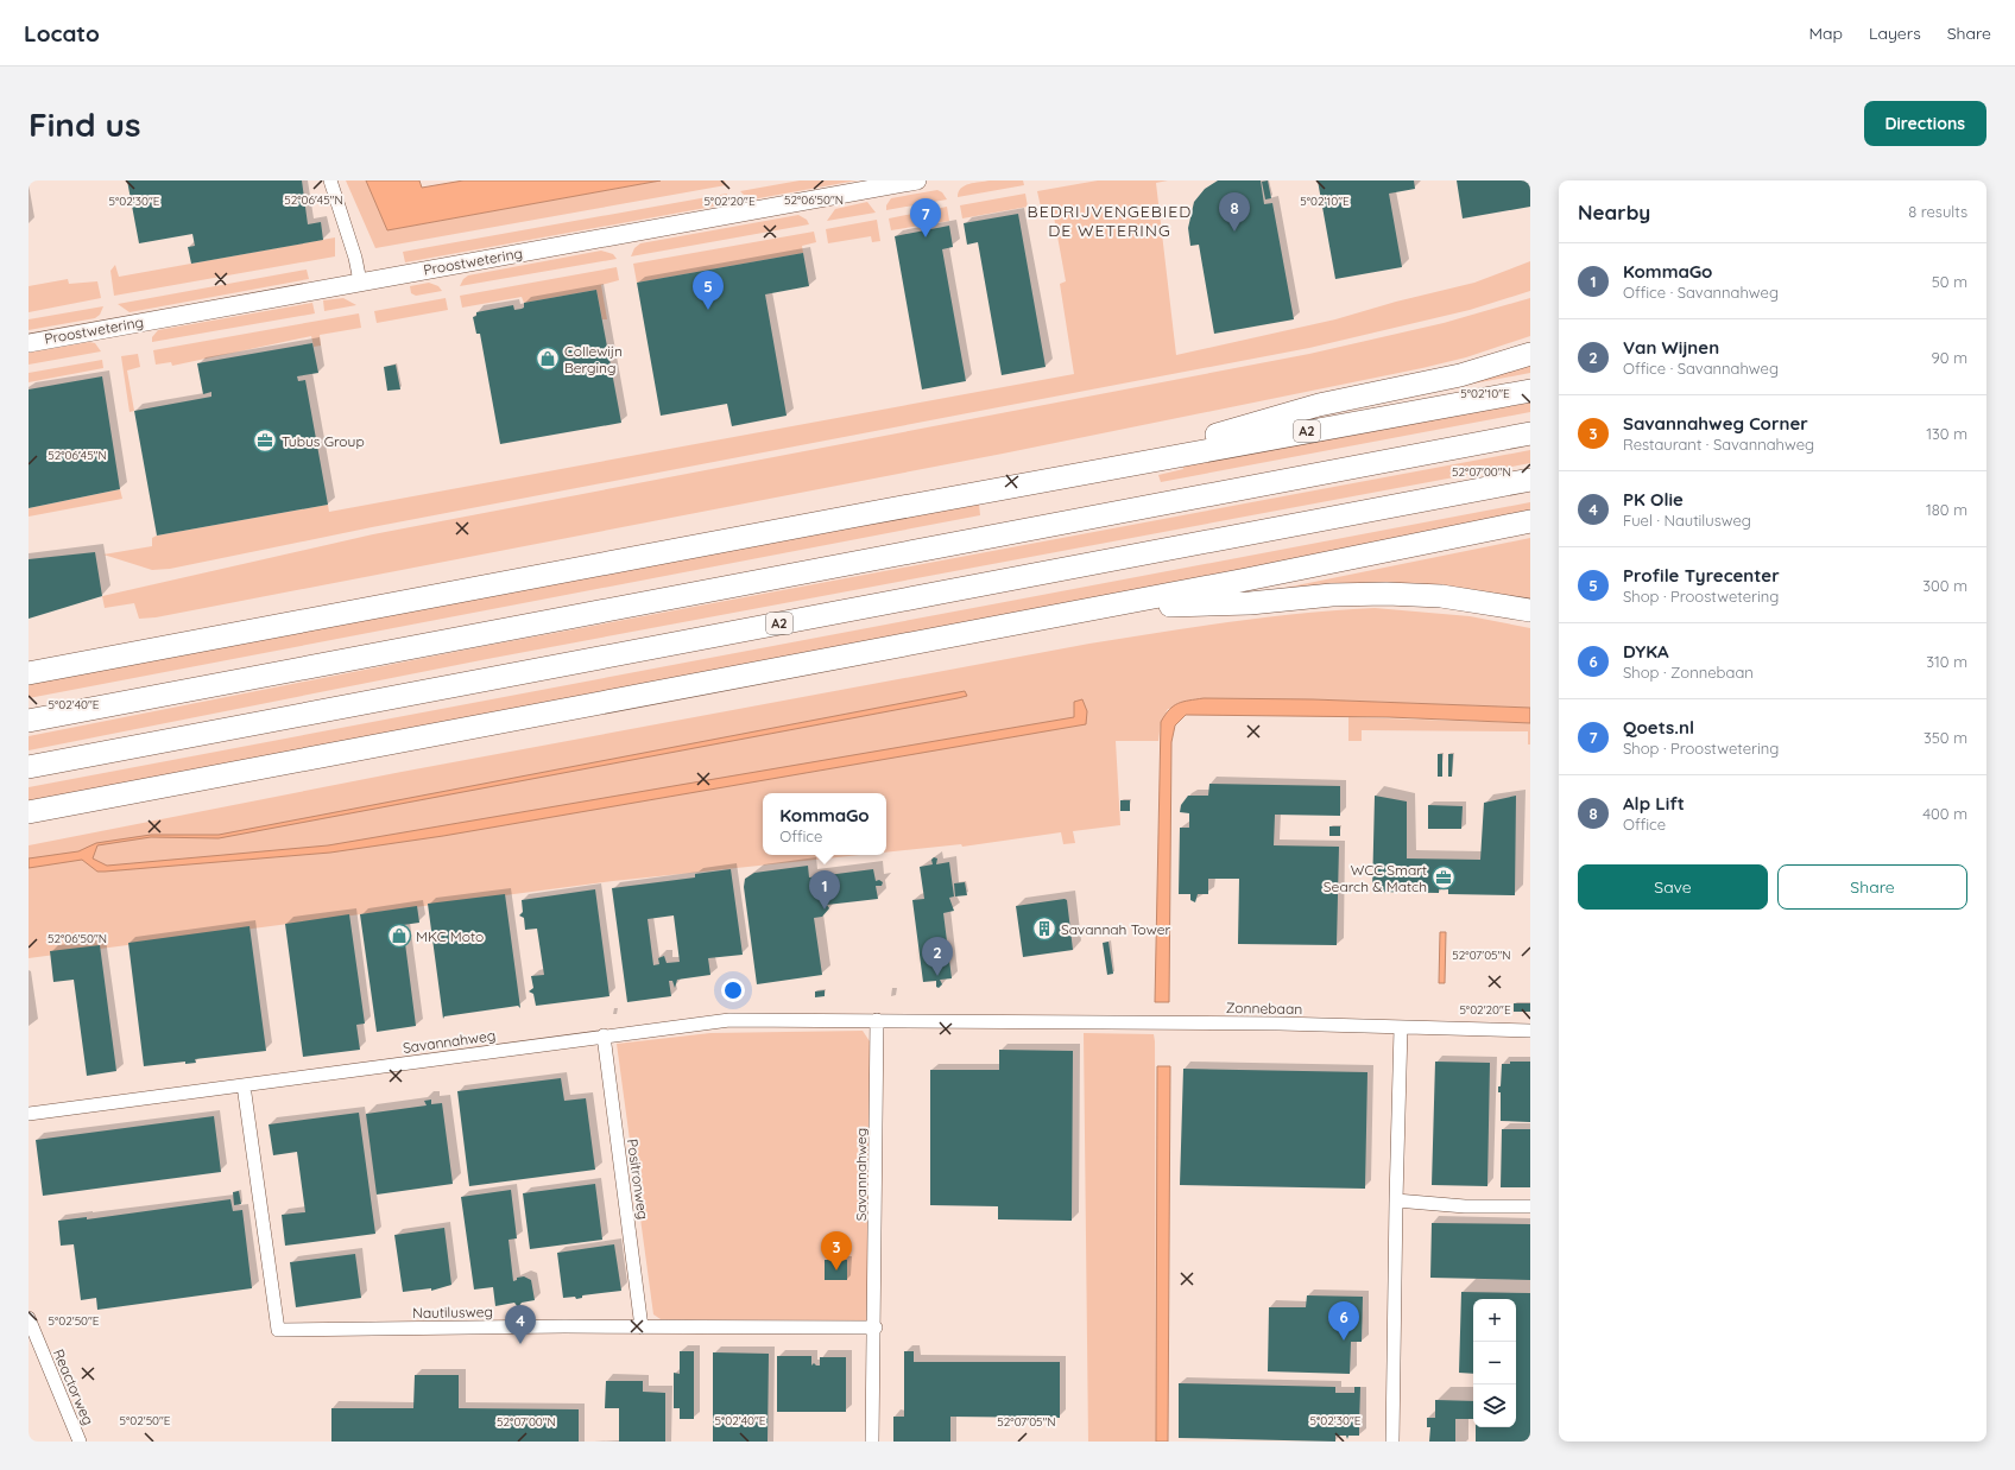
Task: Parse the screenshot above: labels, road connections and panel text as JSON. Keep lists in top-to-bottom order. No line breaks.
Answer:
{"streets":{"highway":["A2"],"street":["Proostwetering","Zonnebaan","Savannahweg","Positronweg","Nautilusweg","Reactorweg"]},"crossings":[["Zonnebaan","Savannahweg"],["Savannahweg","Positronweg"],["Savannahweg","Nautilusweg"],["Positronweg","Nautilusweg"]],"districts":["BEDRIJVENGEBIED DE WETERING"],"places":{"shop":["Collewijn Berging","MKC Moto"],"office":["Tubus Group","WCC Smart Search & Match"],"building":["Savannah Tower"]},"page":{"header":"Locato","nav":["Map","Layers","Share"],"buttons":["Directions",["Save","Share"]],"title":"Find us","heading":["Nearby","8 results"],"pins":["8","7","5","1","2","3","6","4"],"list":[{"mark":"1","name":"KommaGo","note":"Office · Savannahweg","value":"50 m"},{"mark":"2","name":"Van Wijnen","note":"Office · Savannahweg","value":"90 m"},{"mark":"3","name":"Savannahweg Corner","note":"Restaurant · Savannahweg","value":"130 m"},{"mark":"4","name":"PK Olie","note":"Fuel · Nautilusweg","value":"180 m"},{"mark":"5","name":"Profile Tyrecenter","note":"Shop · Proostwetering","value":"300 m"},{"mark":"6","name":"DYKA","note":"Shop · Zonnebaan","value":"310 m"},{"mark":"7","name":"Qoets.nl","note":"Shop · Proostwetering","value":"350 m"},{"mark":"8","name":"Alp Lift","note":"Office","value":"400 m"}],"popup":["KommaGo","Office"],"map_buttons":["+","−"]},"coordinates":["52°06'45\"N","52°06'50\"N","5°02'30\"E","5°02'20\"E","5°02'10\"E","52°07'00\"N","5°02'40\"E","52°07'05\"N","5°02'50\"E"]}
